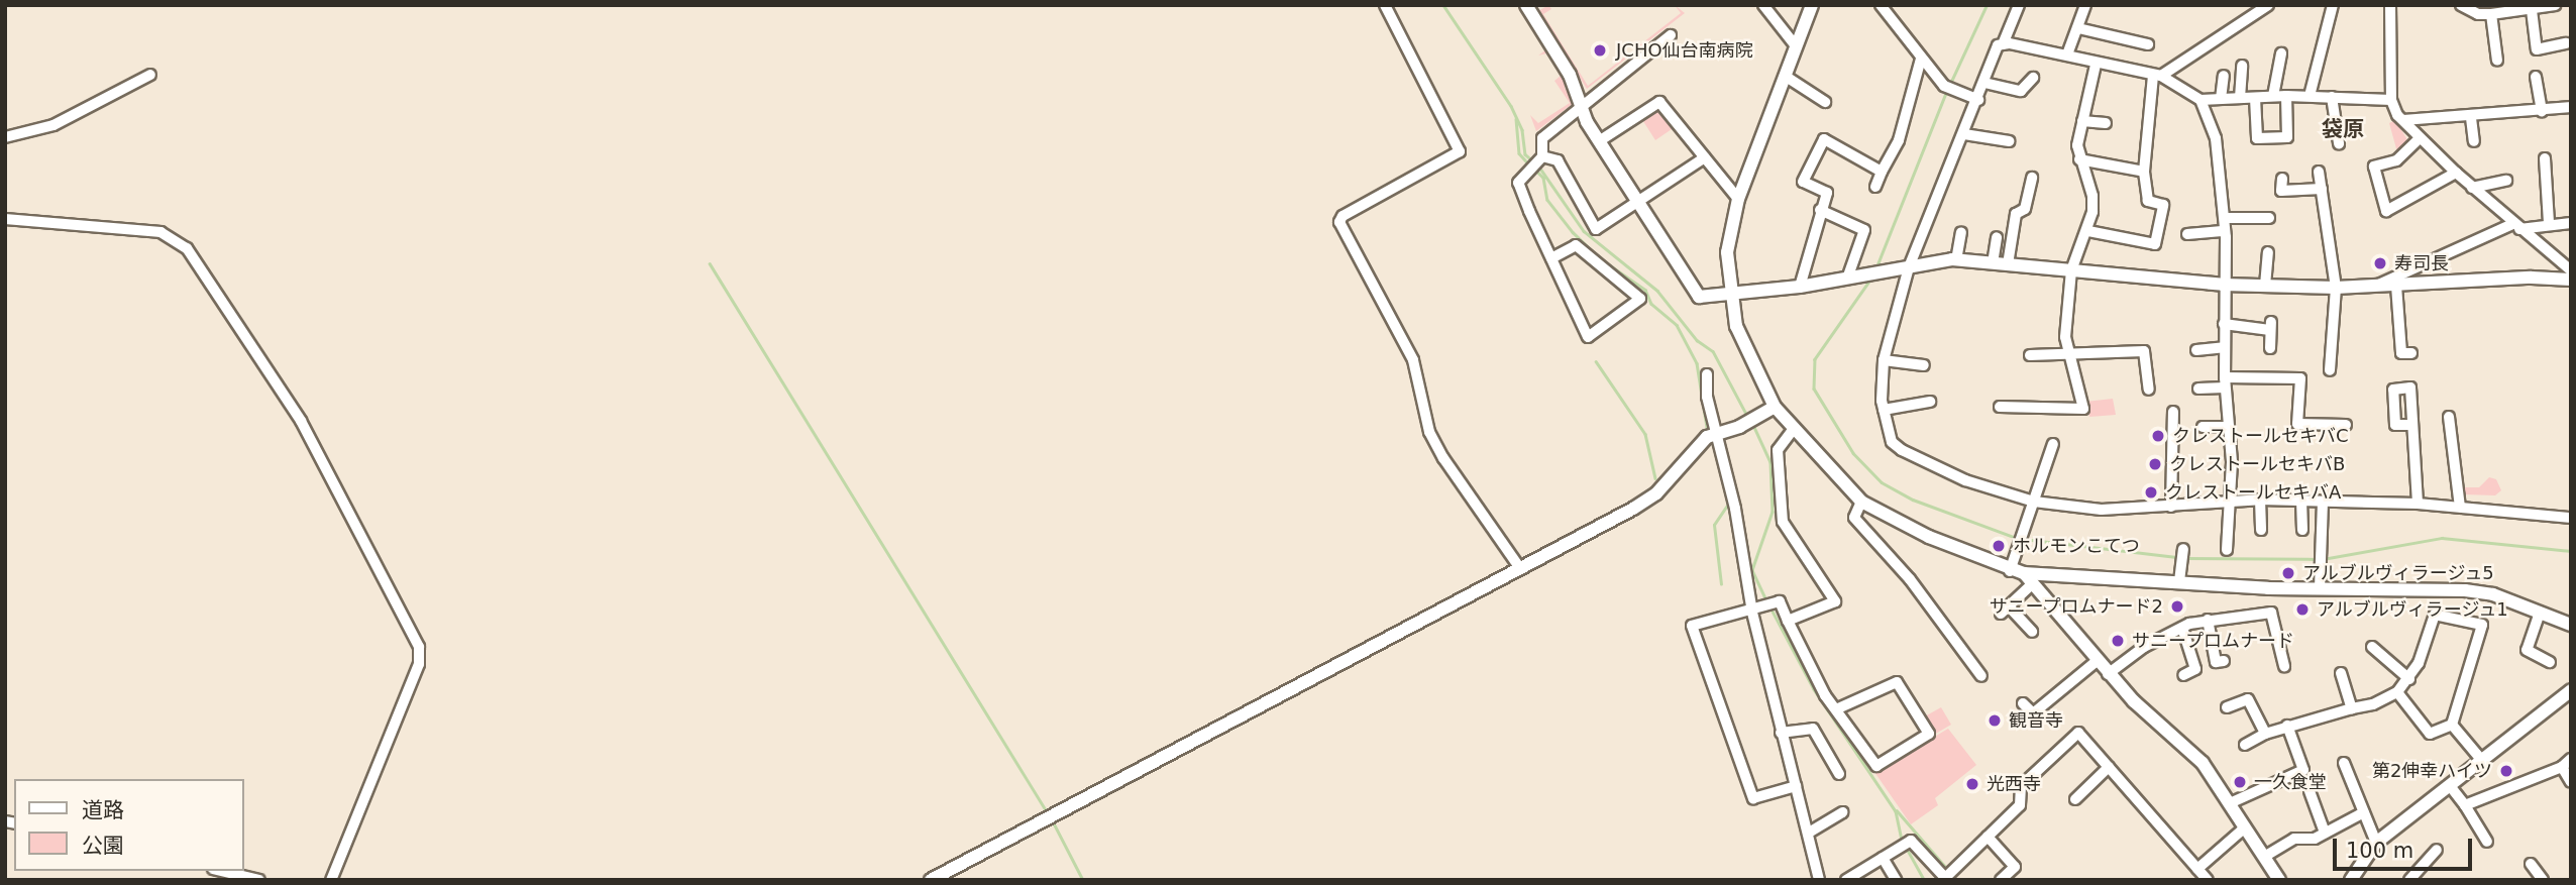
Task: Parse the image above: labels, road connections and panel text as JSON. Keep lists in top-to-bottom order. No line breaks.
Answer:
{"districts":["袋原"],"places":["JCHO仙台南病院","寿司長","クレストールセキバC","クレストールセキバB","クレストールセキバA","ホルモンこてつ","アルブルヴィラージュ5","サニープロムナード2","アルブルヴィラージュ1","サニープロムナード","観音寺","第2伸幸ハイツ","一久食堂","光西寺"],"legend":["道路","公園"],"scale_bar":"100 m"}
